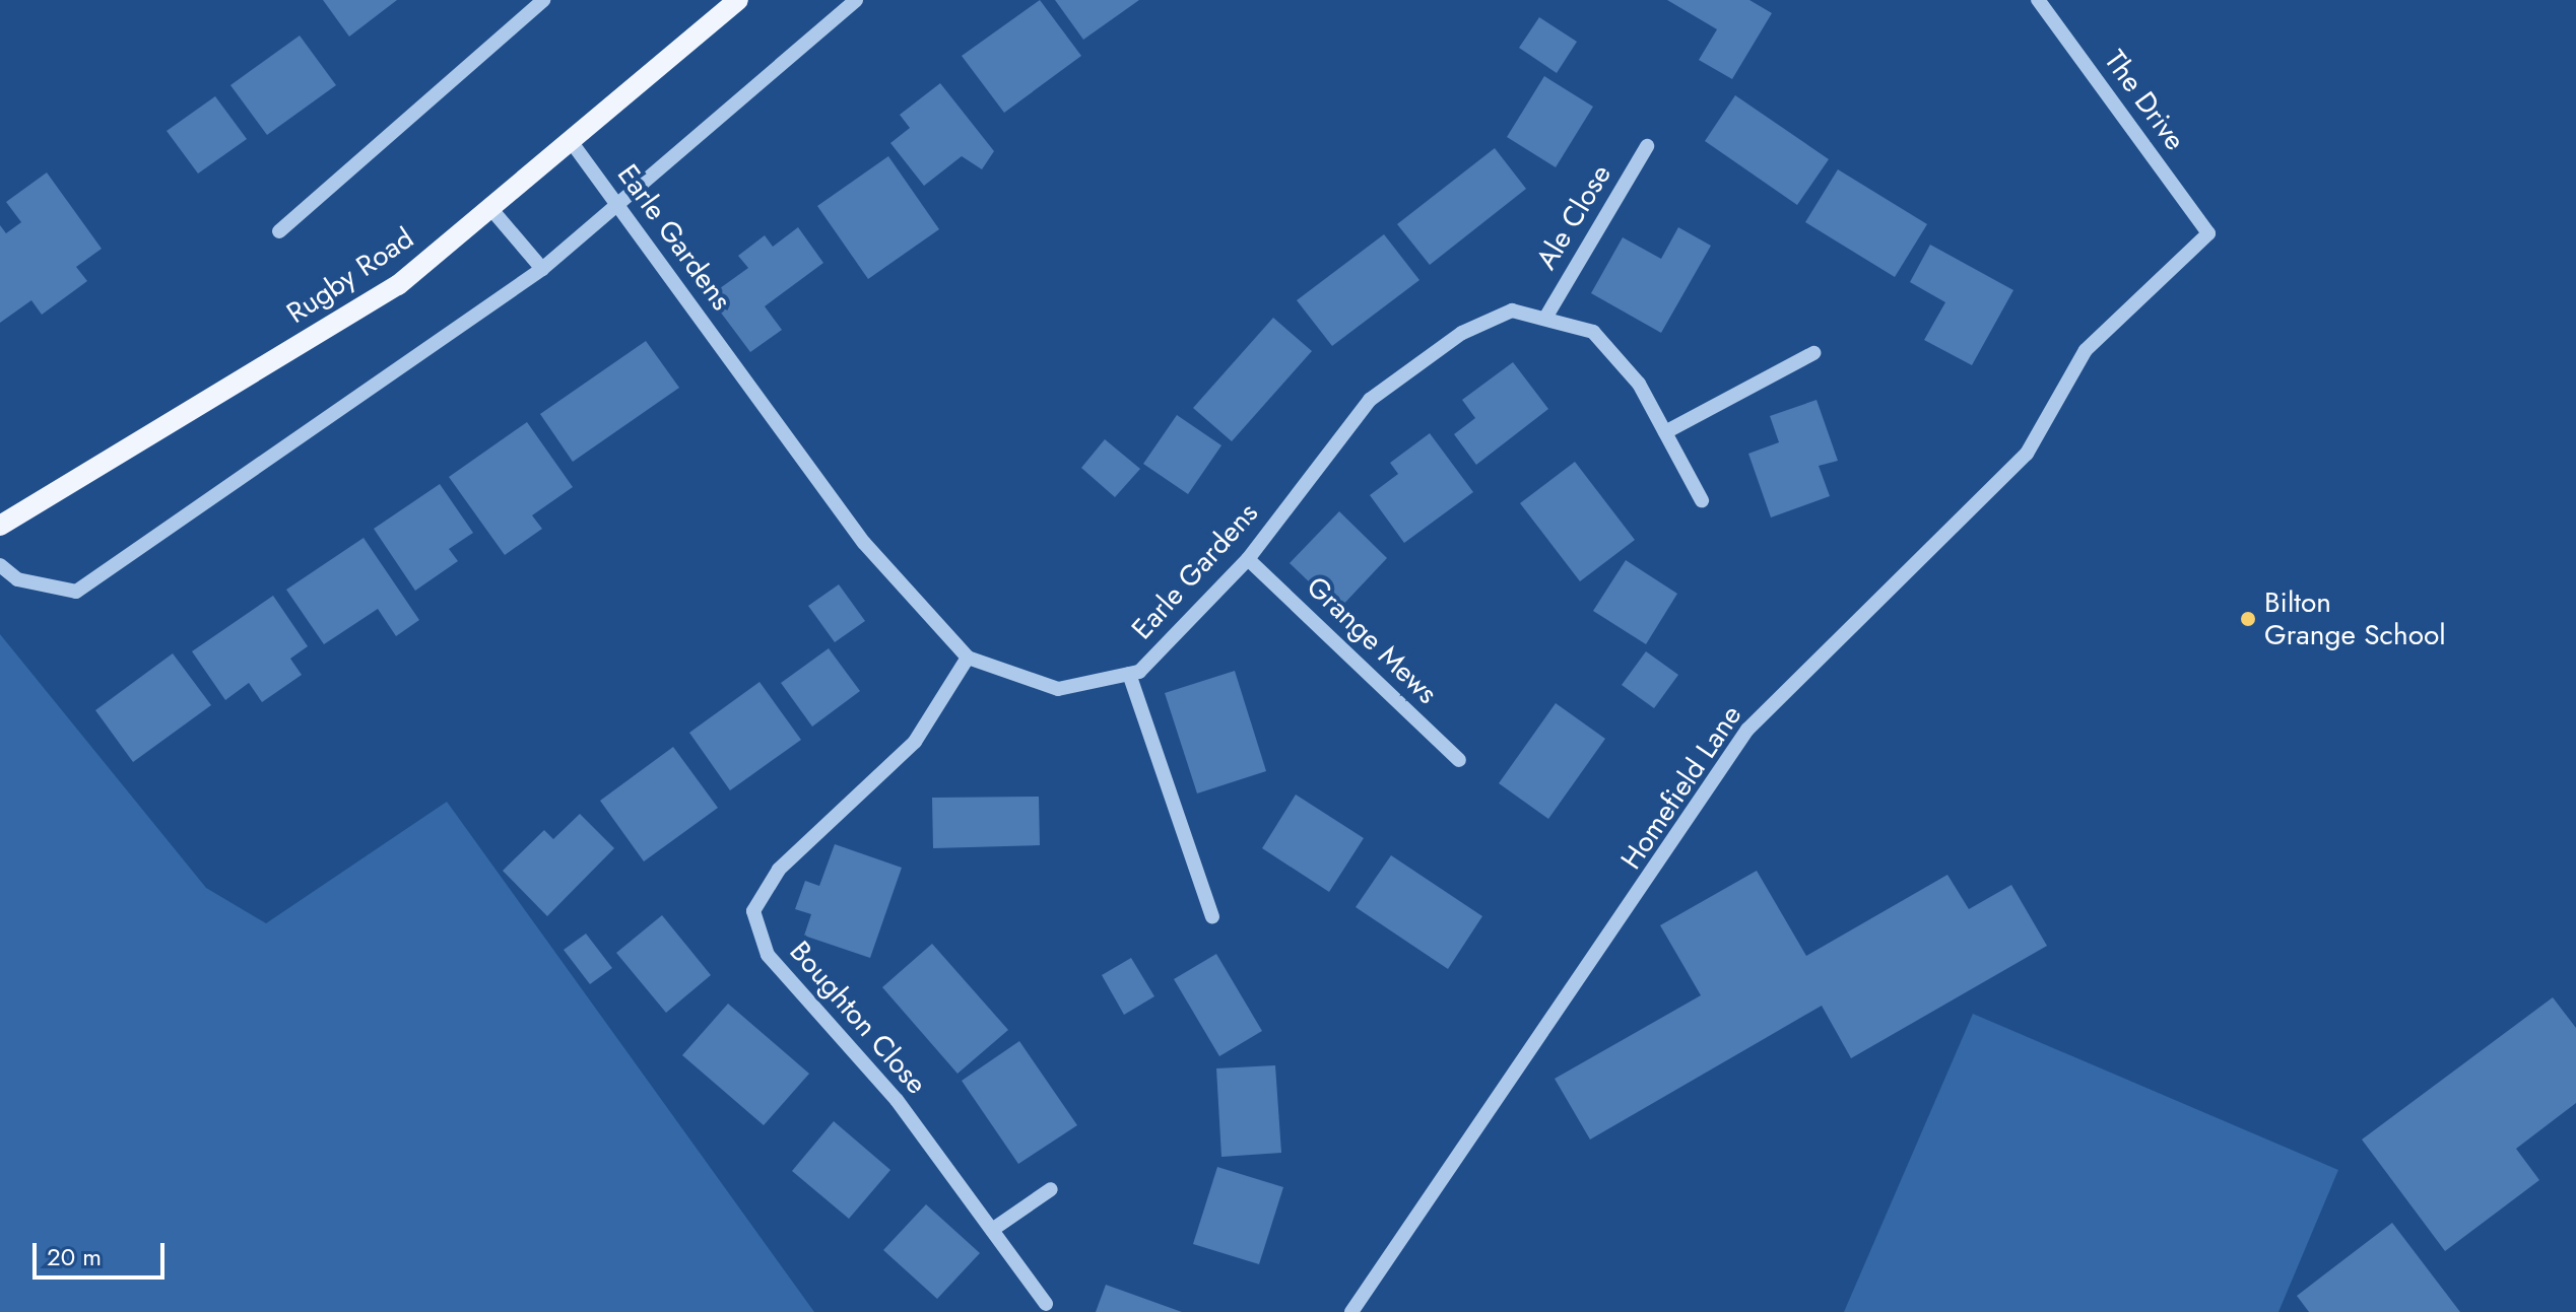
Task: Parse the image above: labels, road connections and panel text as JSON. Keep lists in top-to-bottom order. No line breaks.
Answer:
{"streets":{"main road":["Rugby Road"],"street":["The Drive","Ale Close","Earle Gardens","Grange Mews","Homefield Lane","Boughton Close"]},"crossings":[["The Drive","Homefield Lane"],["Ale Close","Earle Gardens"],["Earle Gardens","Rugby Road"],["Earle Gardens","Grange Mews"],["Earle Gardens","Boughton Close"]],"places":["Bilton Grange School"],"scale_bar":"20 m"}
